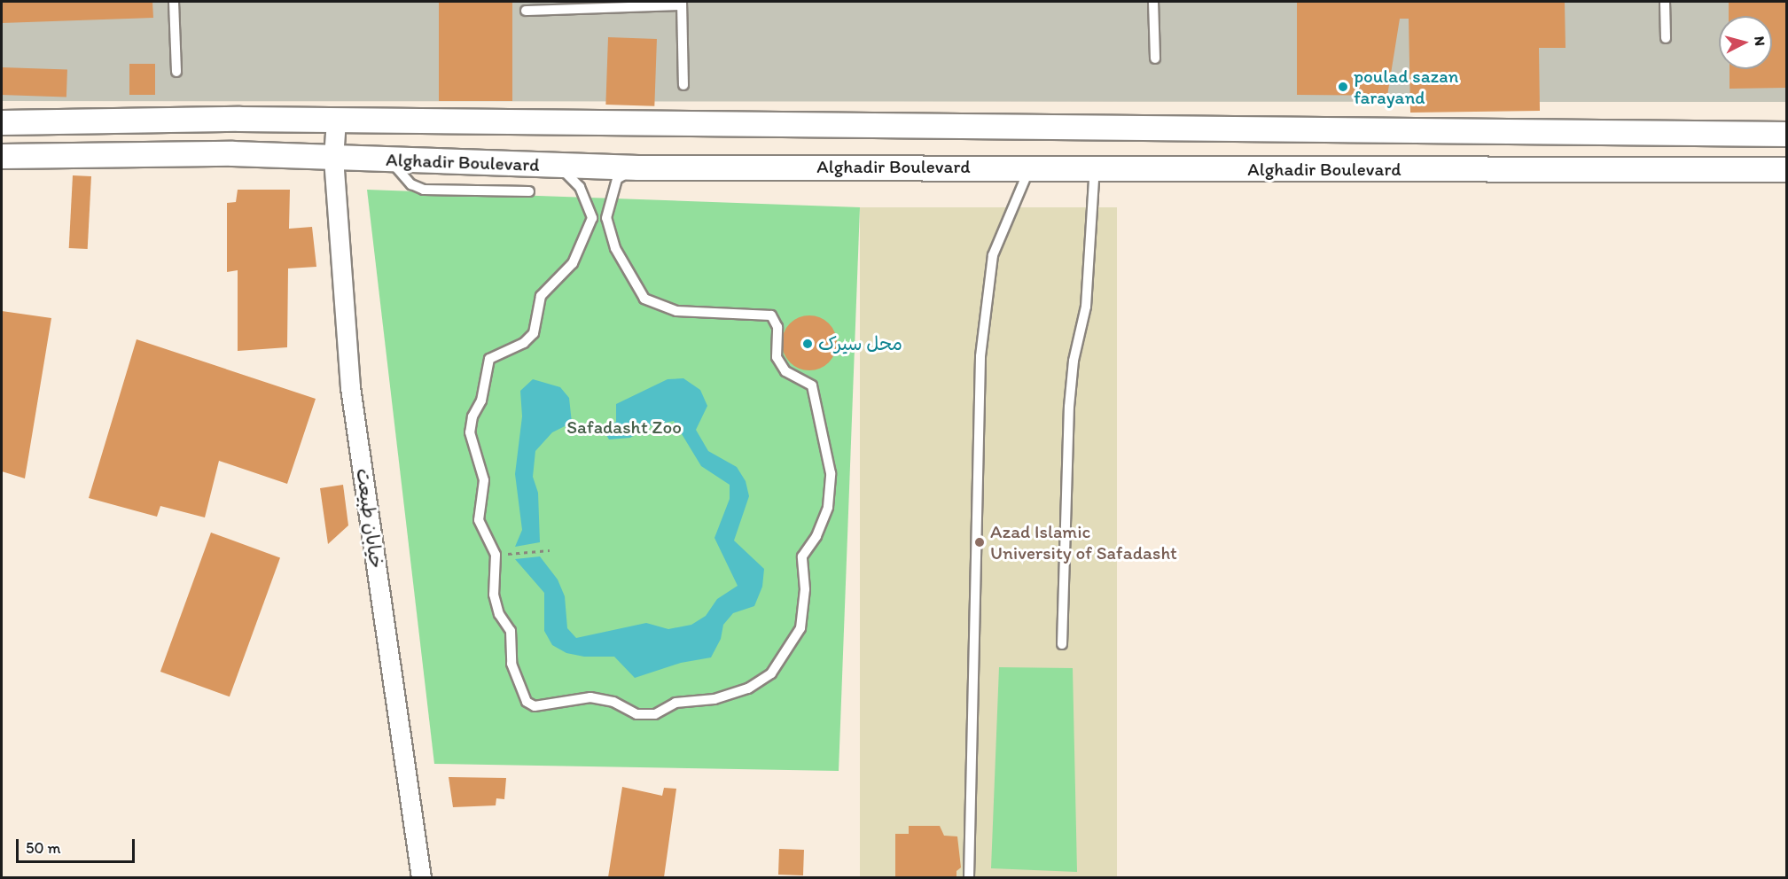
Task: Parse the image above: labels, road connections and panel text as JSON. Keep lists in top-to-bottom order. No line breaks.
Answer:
{"streets":{"street":["Alghadir Boulevard","خیابان طبیعت"]},"crossings":[["Alghadir Boulevard","خیابان طبیعت"]],"parks":["Safadasht Zoo"],"places":["poulad sazan farayand","محل سیرک","Azad Islamic University of Safadasht"],"scale_bar":"50 m","north":"right"}
